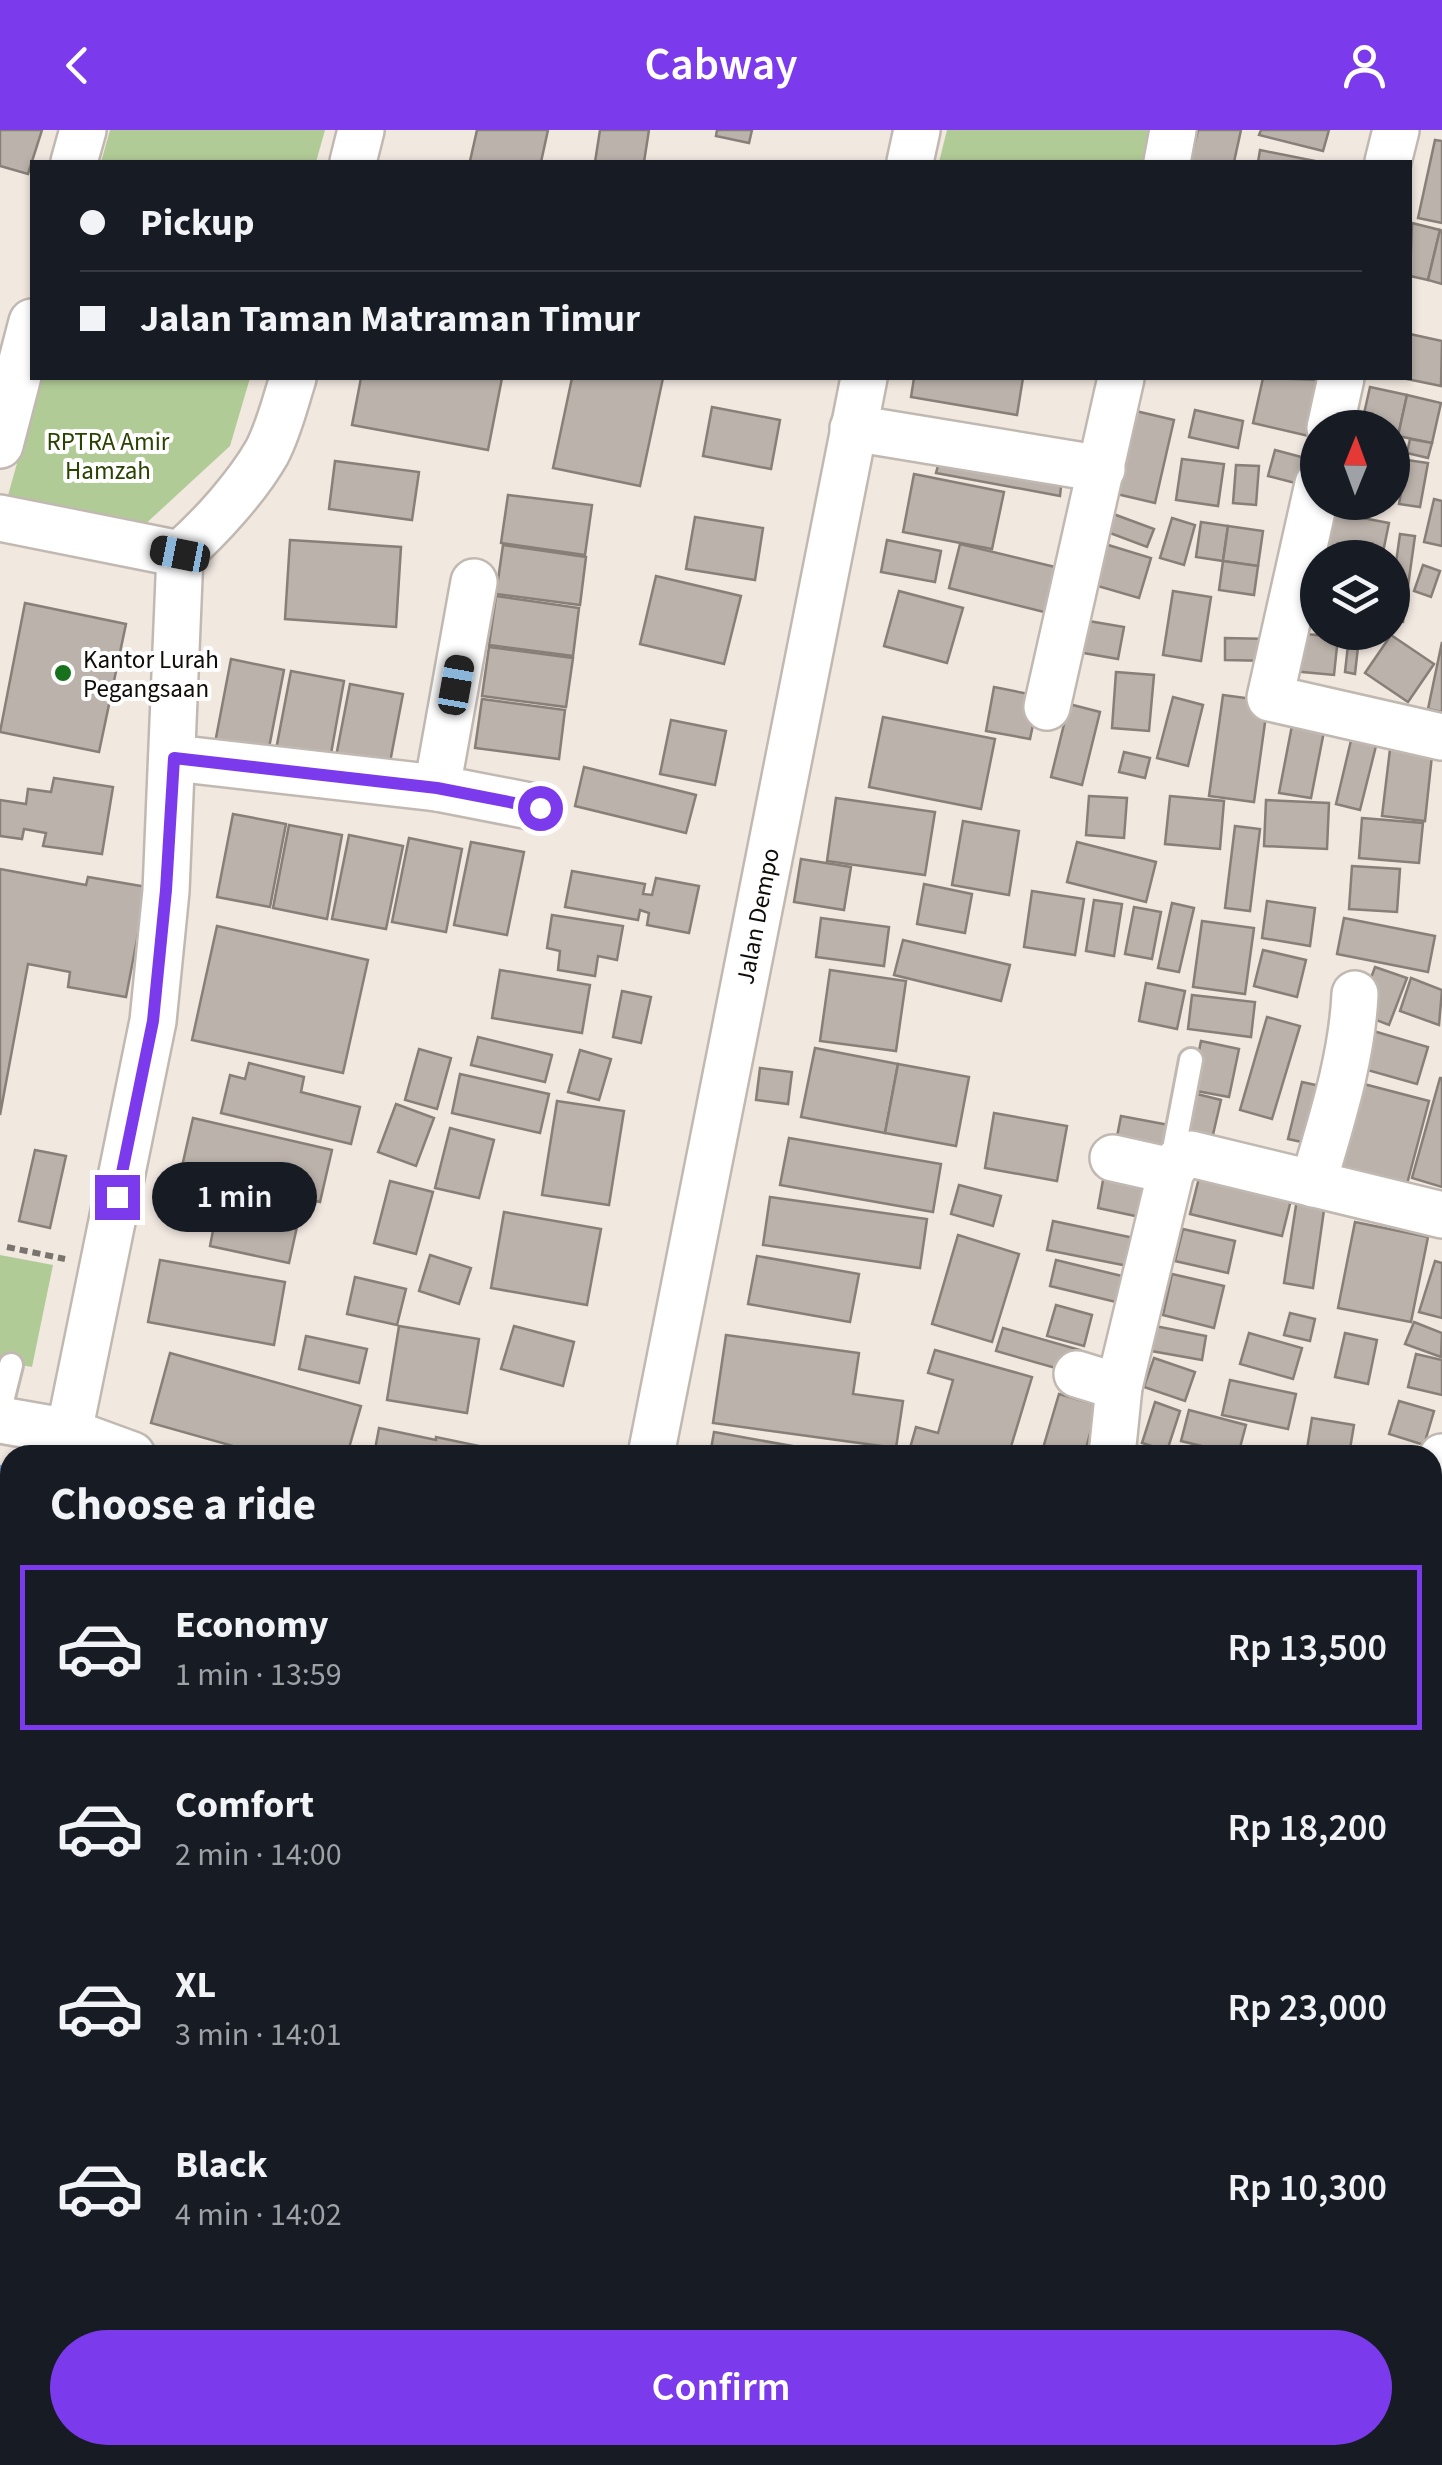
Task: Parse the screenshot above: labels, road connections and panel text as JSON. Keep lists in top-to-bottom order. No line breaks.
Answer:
{"streets":{"street":["Jalan Dempo"]},"parks":["RPTRA Amir Hamzah"],"places":["Kantor Lurah Pegangsaan"],"north":"top","page":{"header":"Cabway","banner":["Pickup","Jalan Taman Matraman Timur"],"bubble":"1 min","heading":"Choose a ride","list":[{"name":"Economy","note":"1 min · 13:59","value":"Rp 13,500"},{"name":"Comfort","note":"2 min · 14:00","value":"Rp 18,200"},{"name":"XL","note":"3 min · 14:01","value":"Rp 23,000"},{"name":"Black","note":"4 min · 14:02","value":"Rp 10,300"}],"buttons":"Confirm"}}
